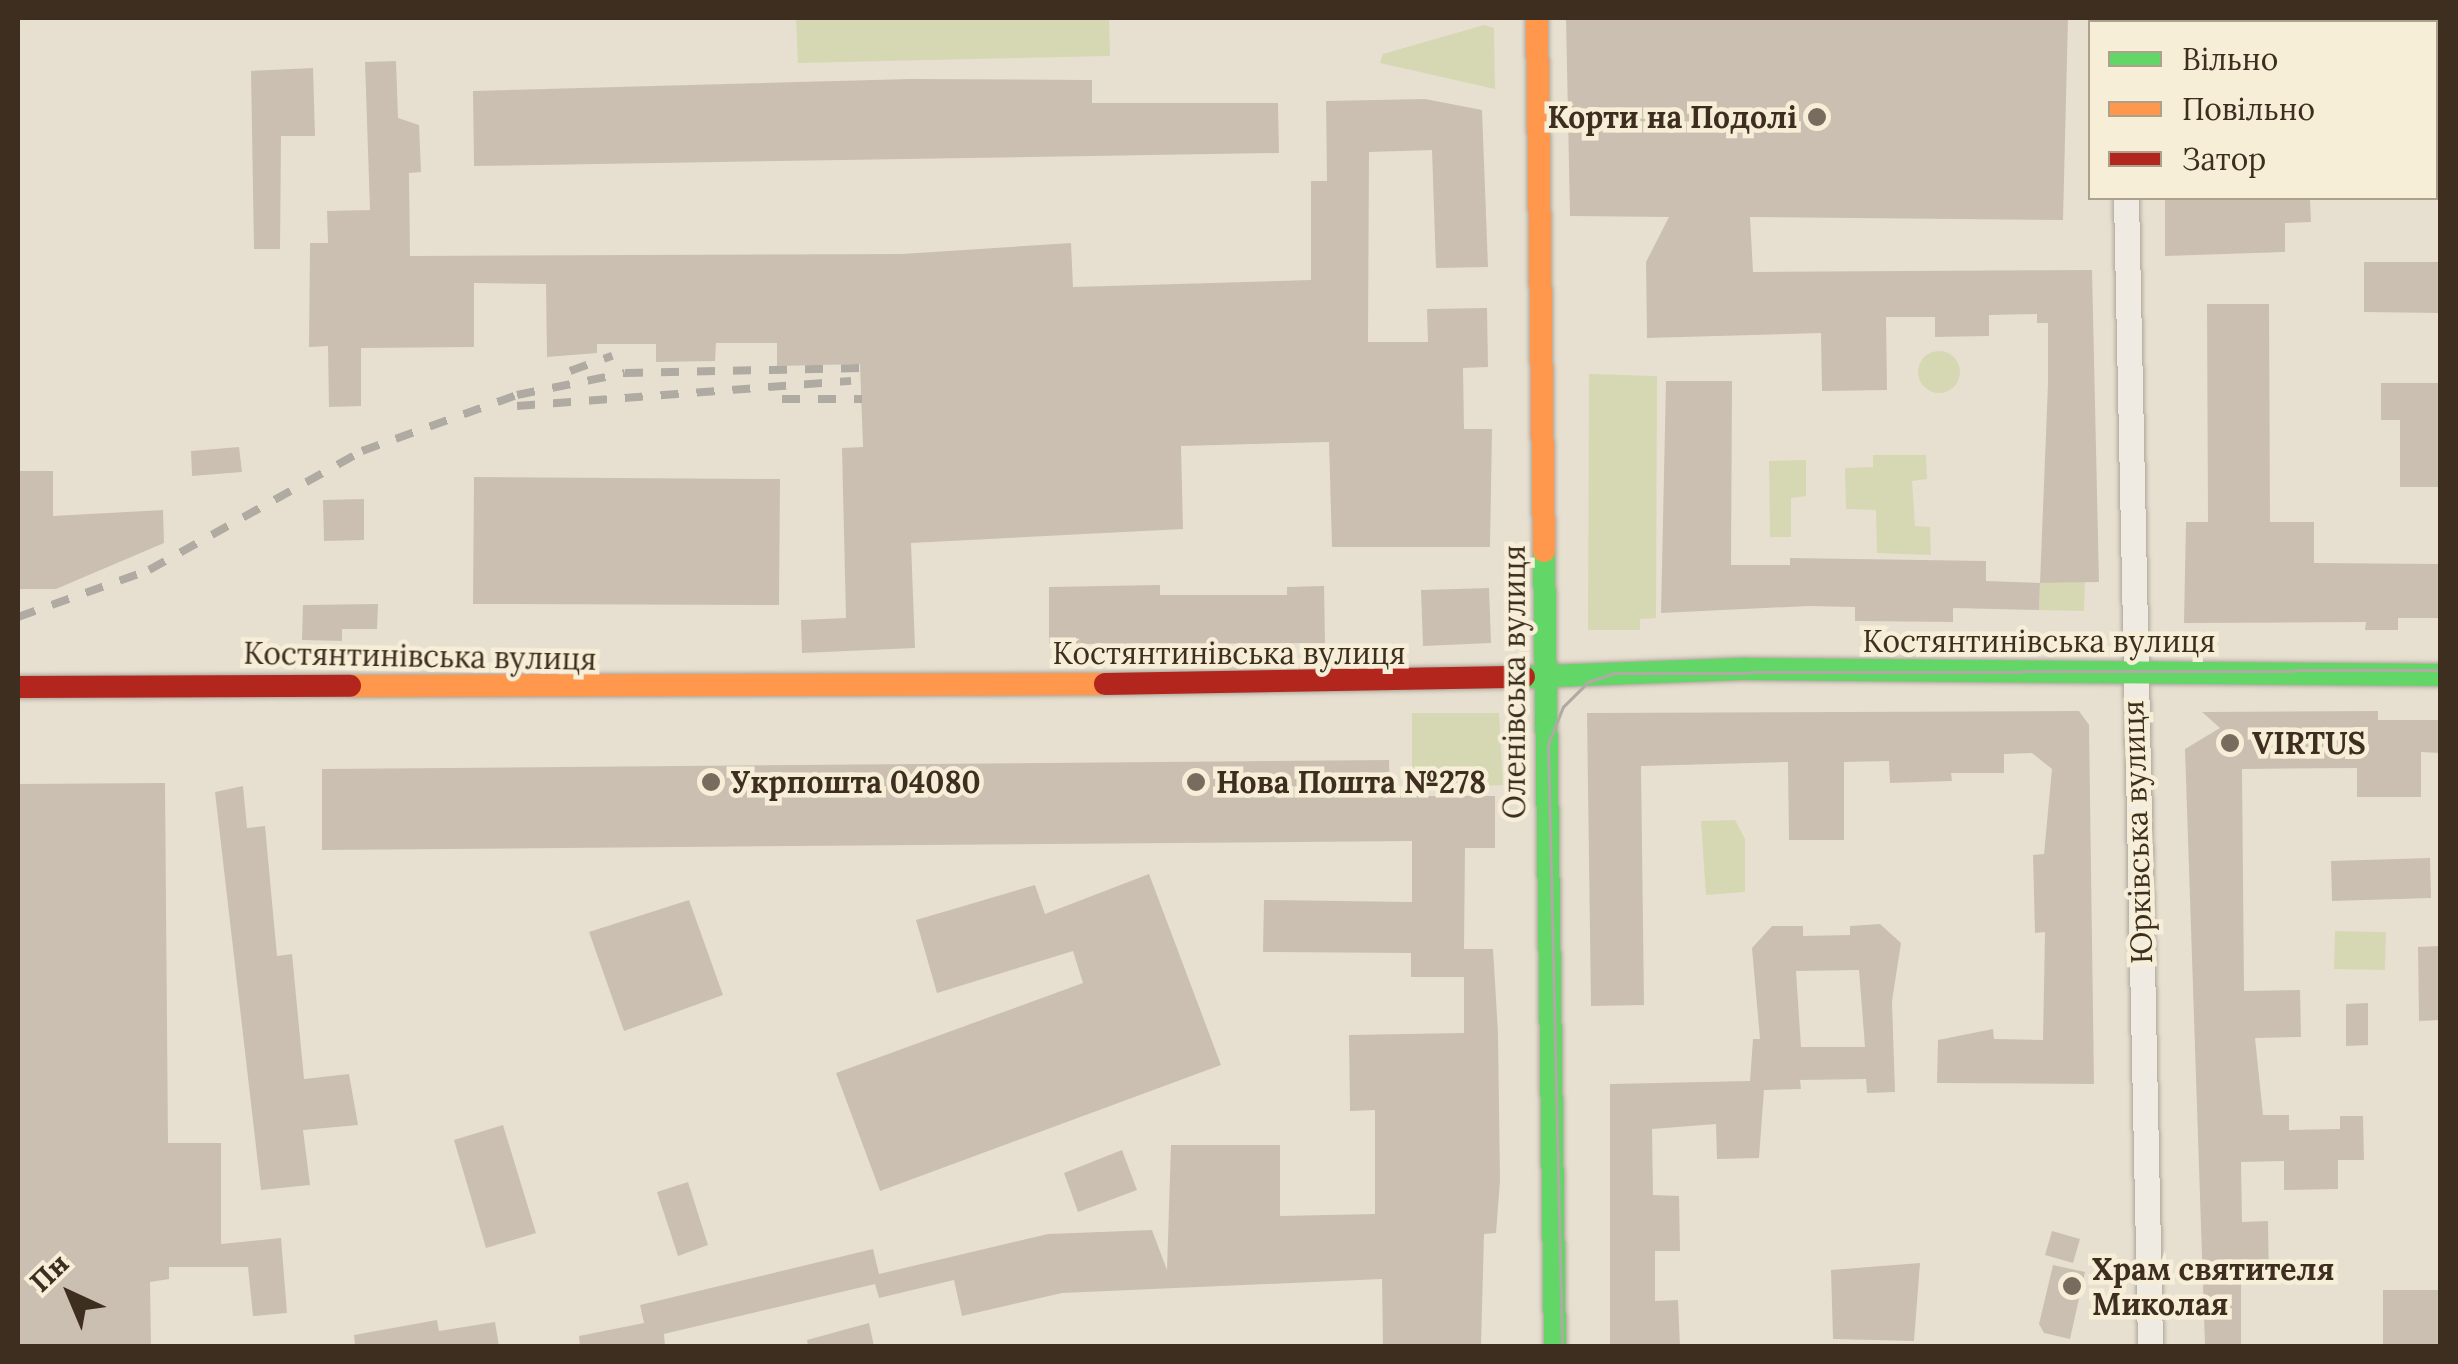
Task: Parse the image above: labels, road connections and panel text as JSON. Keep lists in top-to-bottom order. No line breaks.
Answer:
{"streets":{"main road":["Костянтинівська вулиця","Оленівська вулиця"],"street":["Юрківська вулиця"]},"crossings":[["Костянтинівська вулиця","Оленівська вулиця"],["Костянтинівська вулиця","Юрківська вулиця"]],"places":["Корти на Подолі","VIRTUS","Укрпошта 04080","Нова Пошта №278","Храм святителя Миколая"],"legend":["Вільно","Повільно","Затор"],"north":"top left"}
